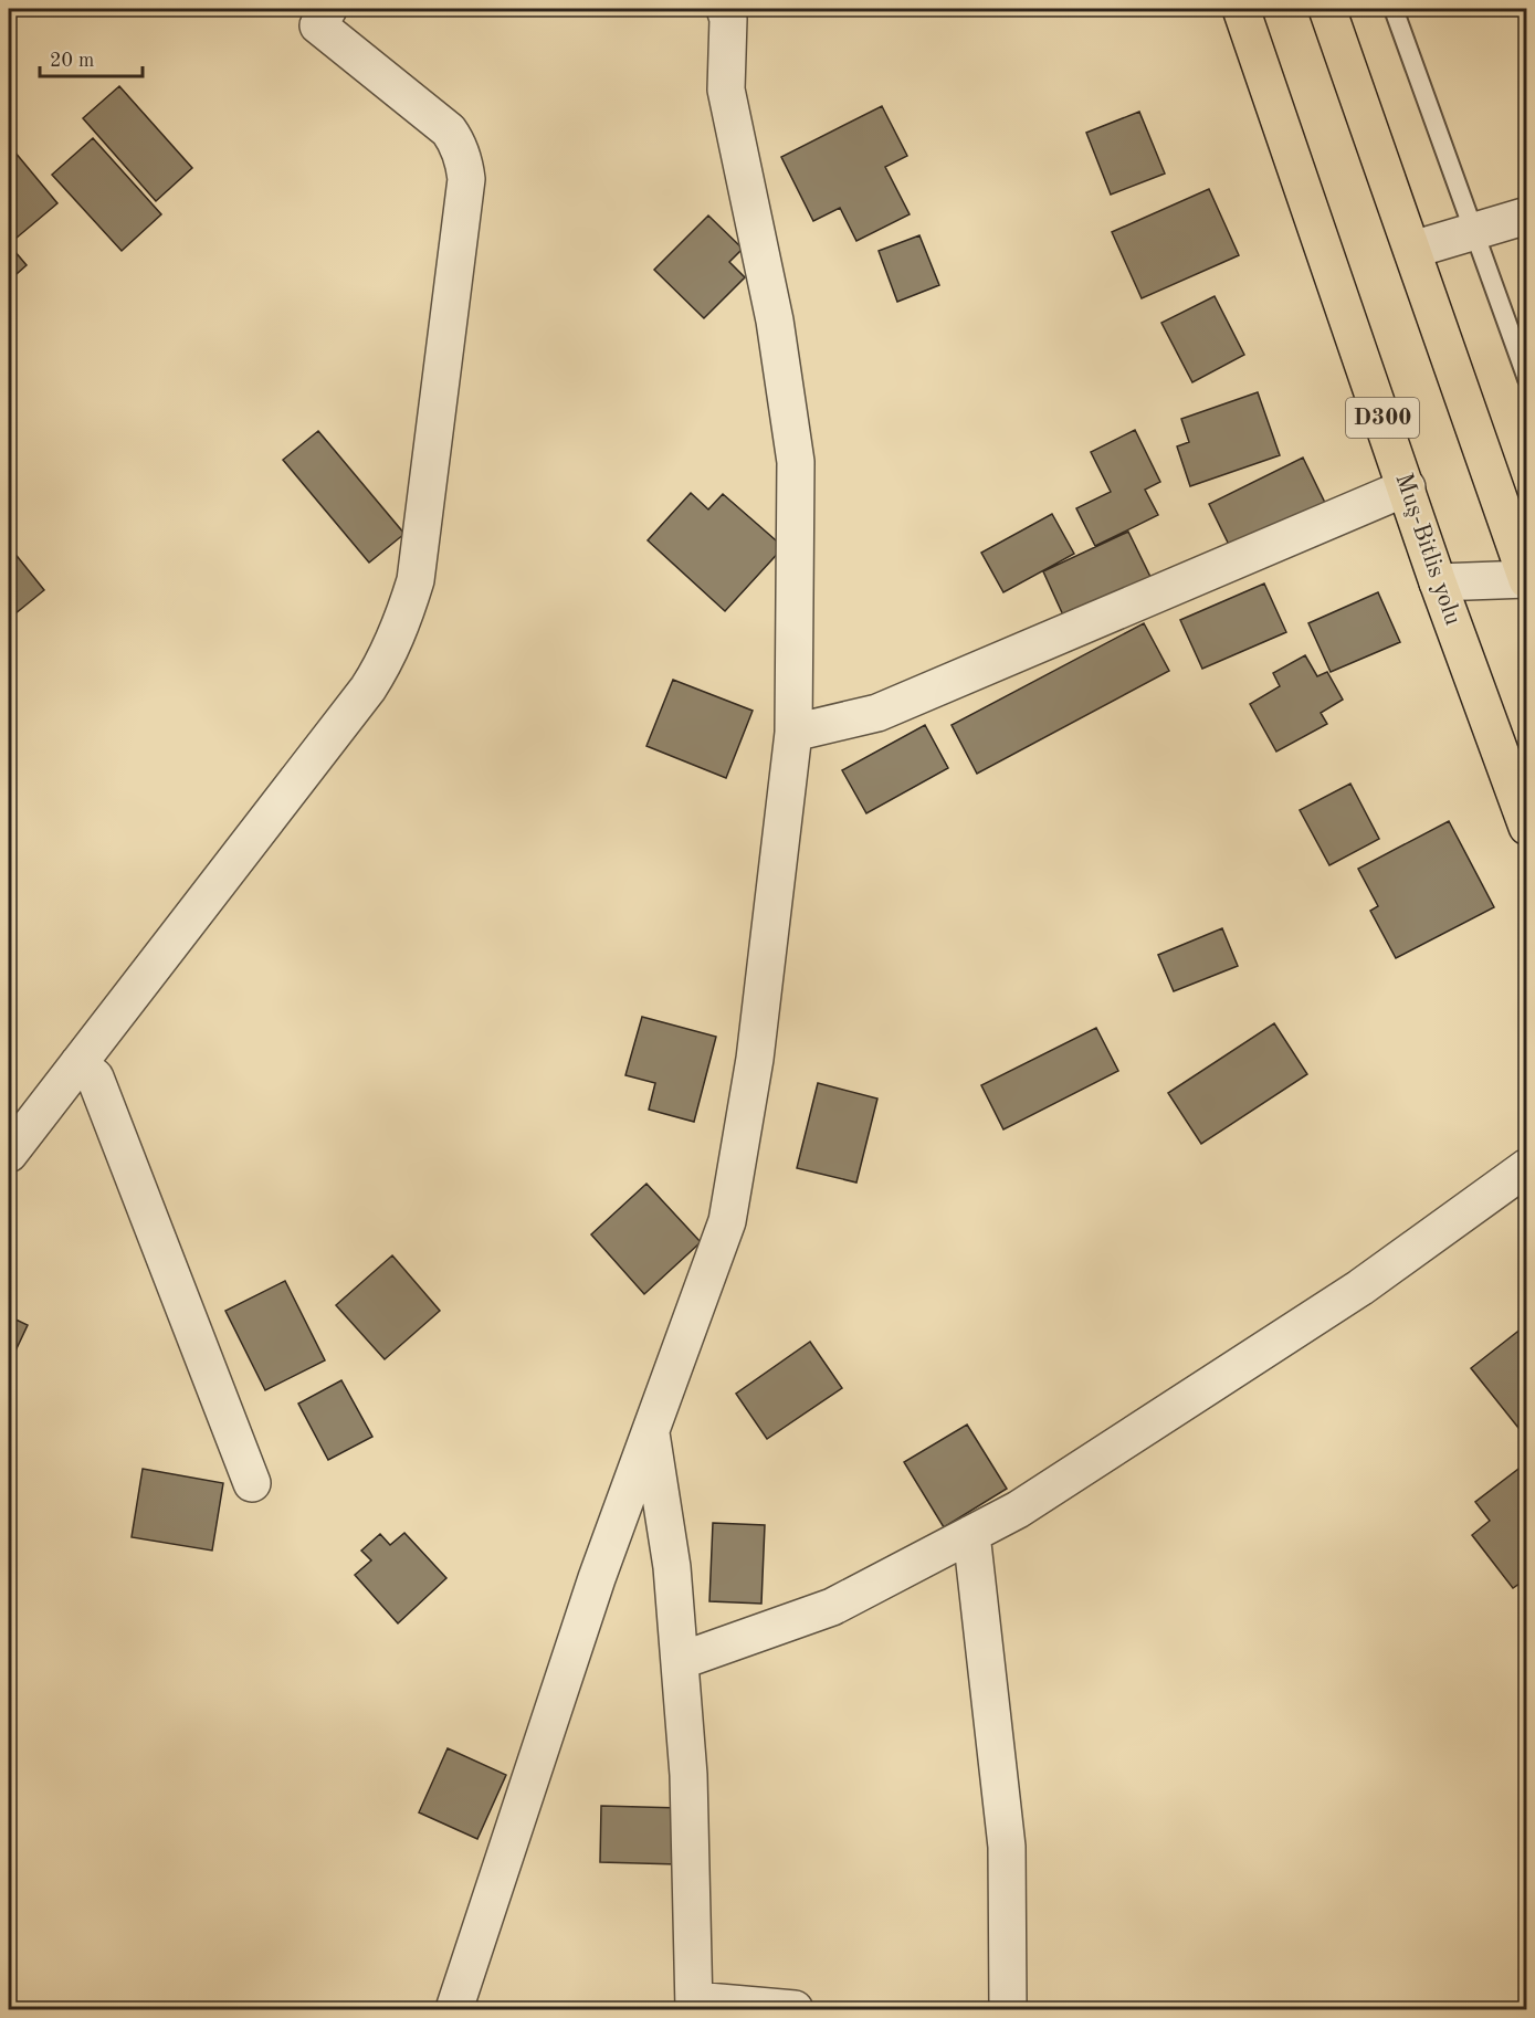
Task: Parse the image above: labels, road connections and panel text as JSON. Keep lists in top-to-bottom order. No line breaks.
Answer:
{"streets":{"highway":["D300","Muş-Bitlis yolu"]},"scale_bar":"20 m"}
